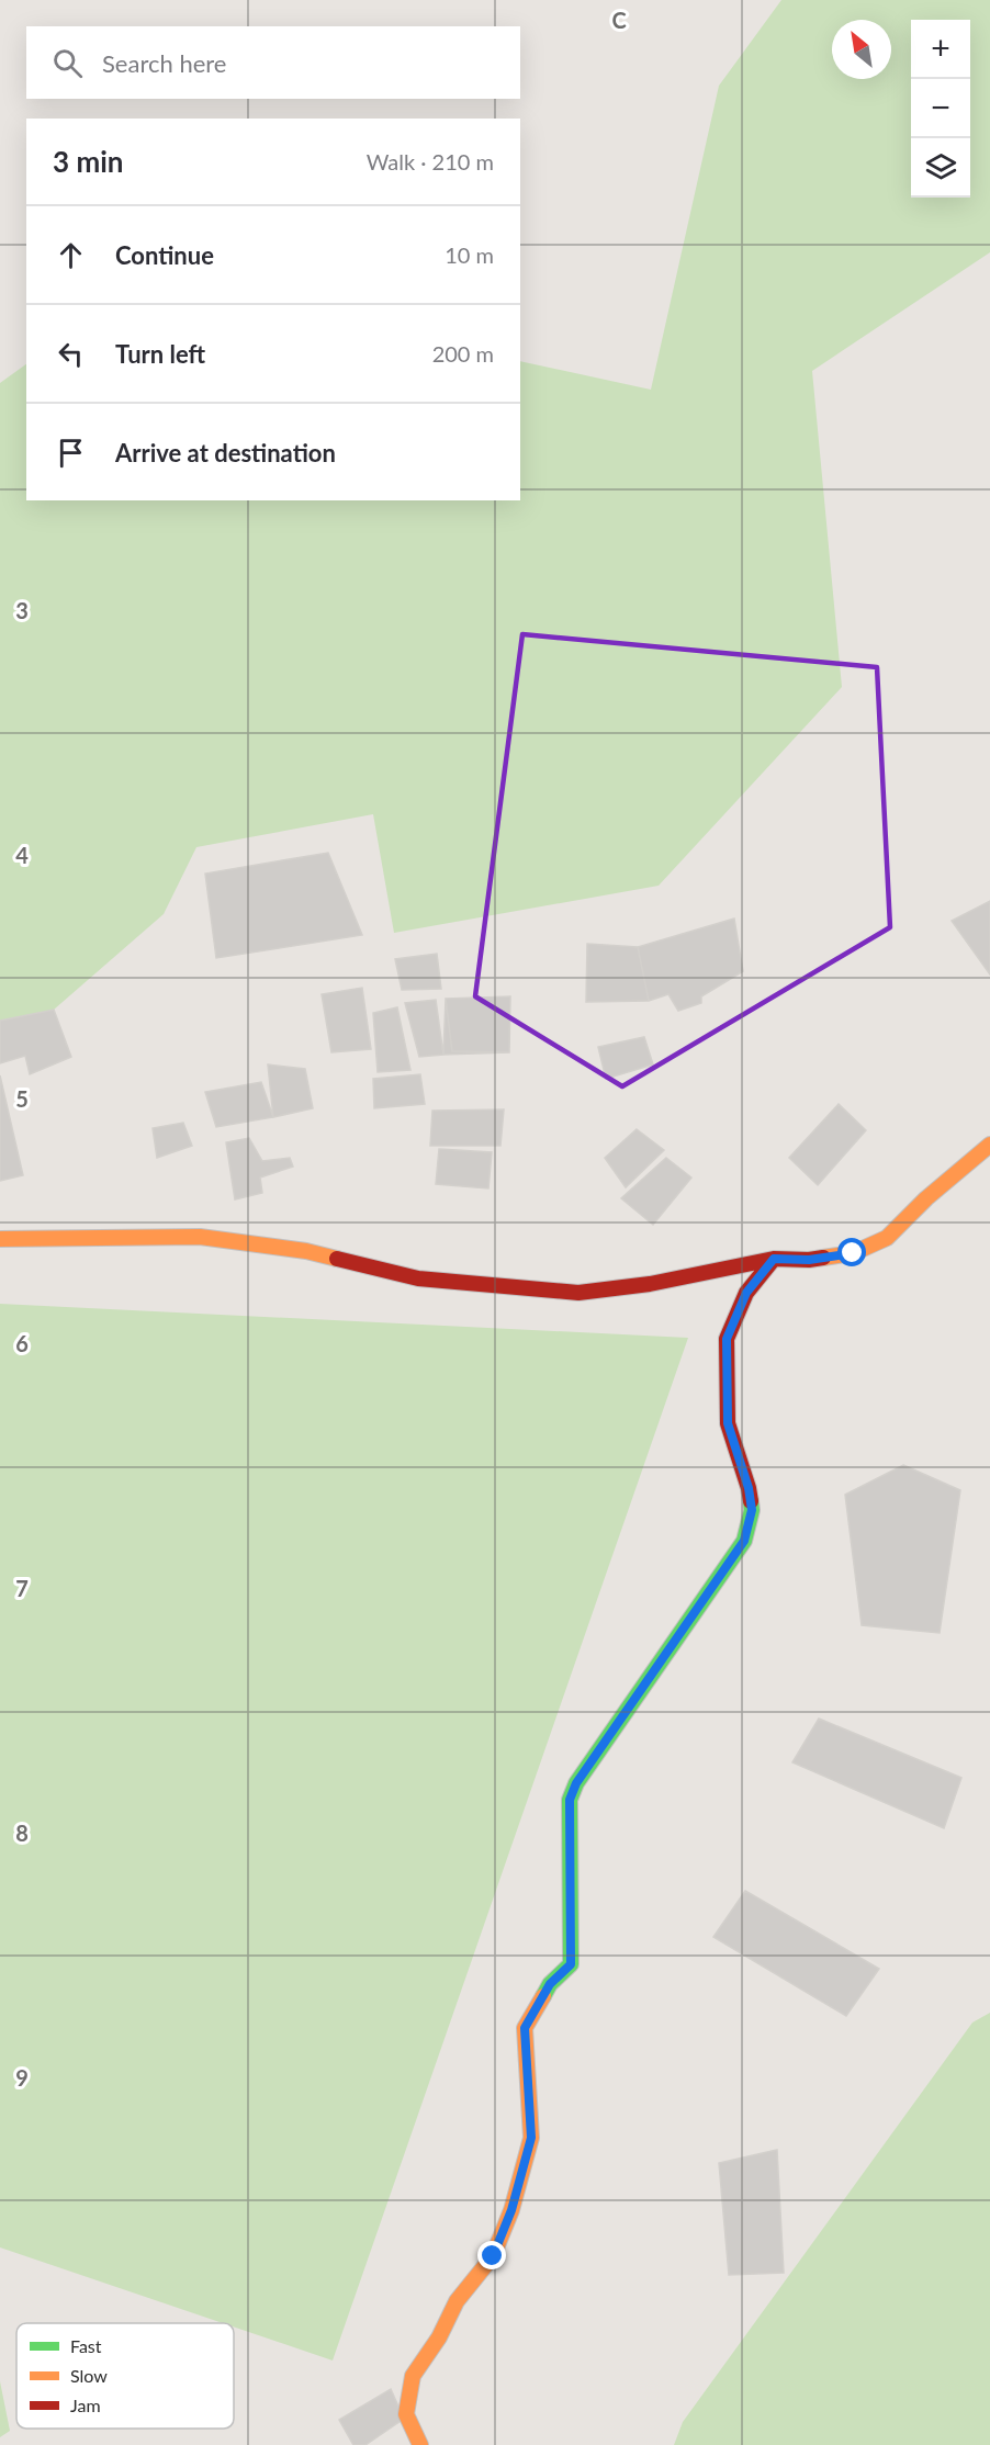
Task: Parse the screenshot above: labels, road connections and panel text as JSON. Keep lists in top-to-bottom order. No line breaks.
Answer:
{"legend":["Fast","Slow","Jam"],"north":"top left","page":{"map_buttons":["+","−"],"search":"Search here","heading":["3 min","Walk · 210 m"],"list":[["Continue","10 m"],["Turn left","200 m"],"Arrive at destination"]},"grid":{"columns":["C"],"rows":["3","4","5","6","7","8","9"]}}
